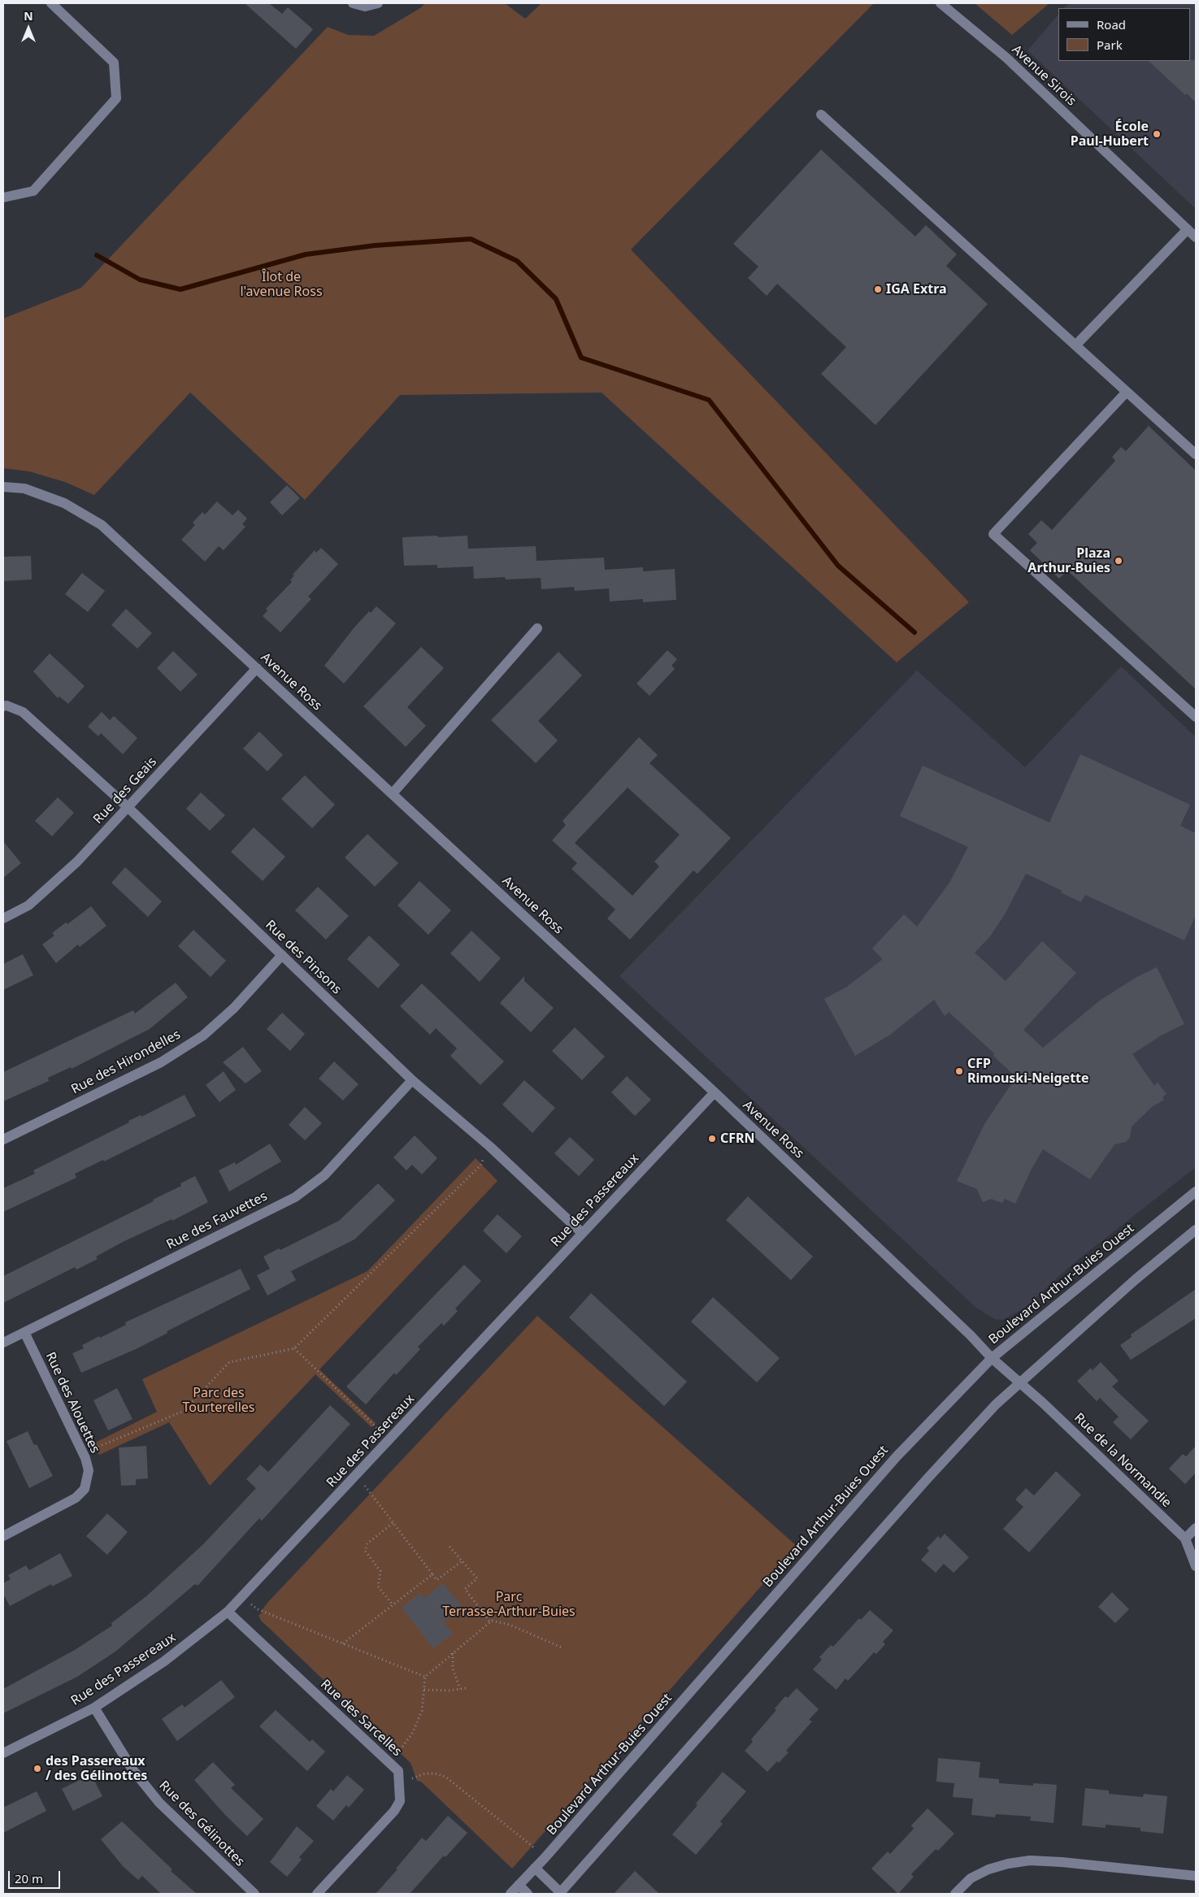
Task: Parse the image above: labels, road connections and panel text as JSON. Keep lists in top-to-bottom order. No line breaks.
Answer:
{"streets":{"street":["Avenue Sirois","Avenue Ross","Rue des Geais","Rue des Pinsons","Rue des Hirondelles","Rue des Passereaux","Rue des Fauvettes","Boulevard Arthur-Buies Ouest","Rue des Alouettes","Rue de la Normandie","Rue des Sarcelles","Rue des Gélinottes"]},"crossings":[["Avenue Ross","Rue des Geais"],["Avenue Ross","Rue des Passereaux"],["Avenue Ross","Boulevard Arthur-Buies Ouest"],["Avenue Ross","Rue de la Normandie"],["Rue des Geais","Rue des Pinsons"],["Rue des Pinsons","Rue des Hirondelles"],["Rue des Pinsons","Rue des Passereaux"],["Rue des Pinsons","Rue des Fauvettes"],["Rue des Passereaux","Rue des Sarcelles"],["Rue des Passereaux","Rue des Gélinottes"],["Rue des Fauvettes","Rue des Alouettes"]],"parks":["Îlot de l'avenue Ross","Parc des Tourterelles","Parc Terrasse-Arthur-Buies"],"places":["École Paul-Hubert","IGA Extra","Plaza Arthur-Buies","CFP Rimouski-Neigette","CFRN","des Passereaux / des Gélinottes"],"legend":["Road","Park"],"scale_bar":"20 m","north":"top"}
